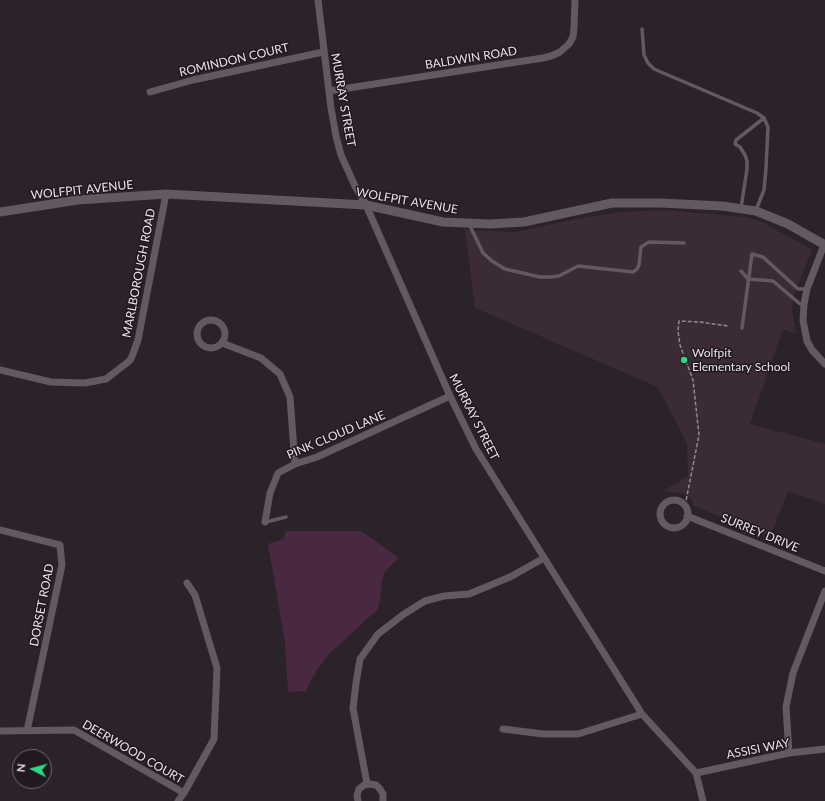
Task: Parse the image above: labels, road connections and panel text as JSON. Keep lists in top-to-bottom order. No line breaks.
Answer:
{"streets":{"street":["BALDWIN ROAD","ROMINDON COURT","MURRAY STREET","WOLFPIT AVENUE","MARLBOROUGH ROAD","PINK CLOUD LANE","SURREY DRIVE","DORSET ROAD","ASSISI WAY","DEERWOOD COURT"]},"crossings":[["BALDWIN ROAD","MURRAY STREET"],["ROMINDON COURT","MURRAY STREET"],["MURRAY STREET","WOLFPIT AVENUE"],["MURRAY STREET","PINK CLOUD LANE"],["MURRAY STREET","ASSISI WAY"],["WOLFPIT AVENUE","MARLBOROUGH ROAD"],["DORSET ROAD","DEERWOOD COURT"]],"places":["Wolfpit Elementary School"],"north":"left"}
